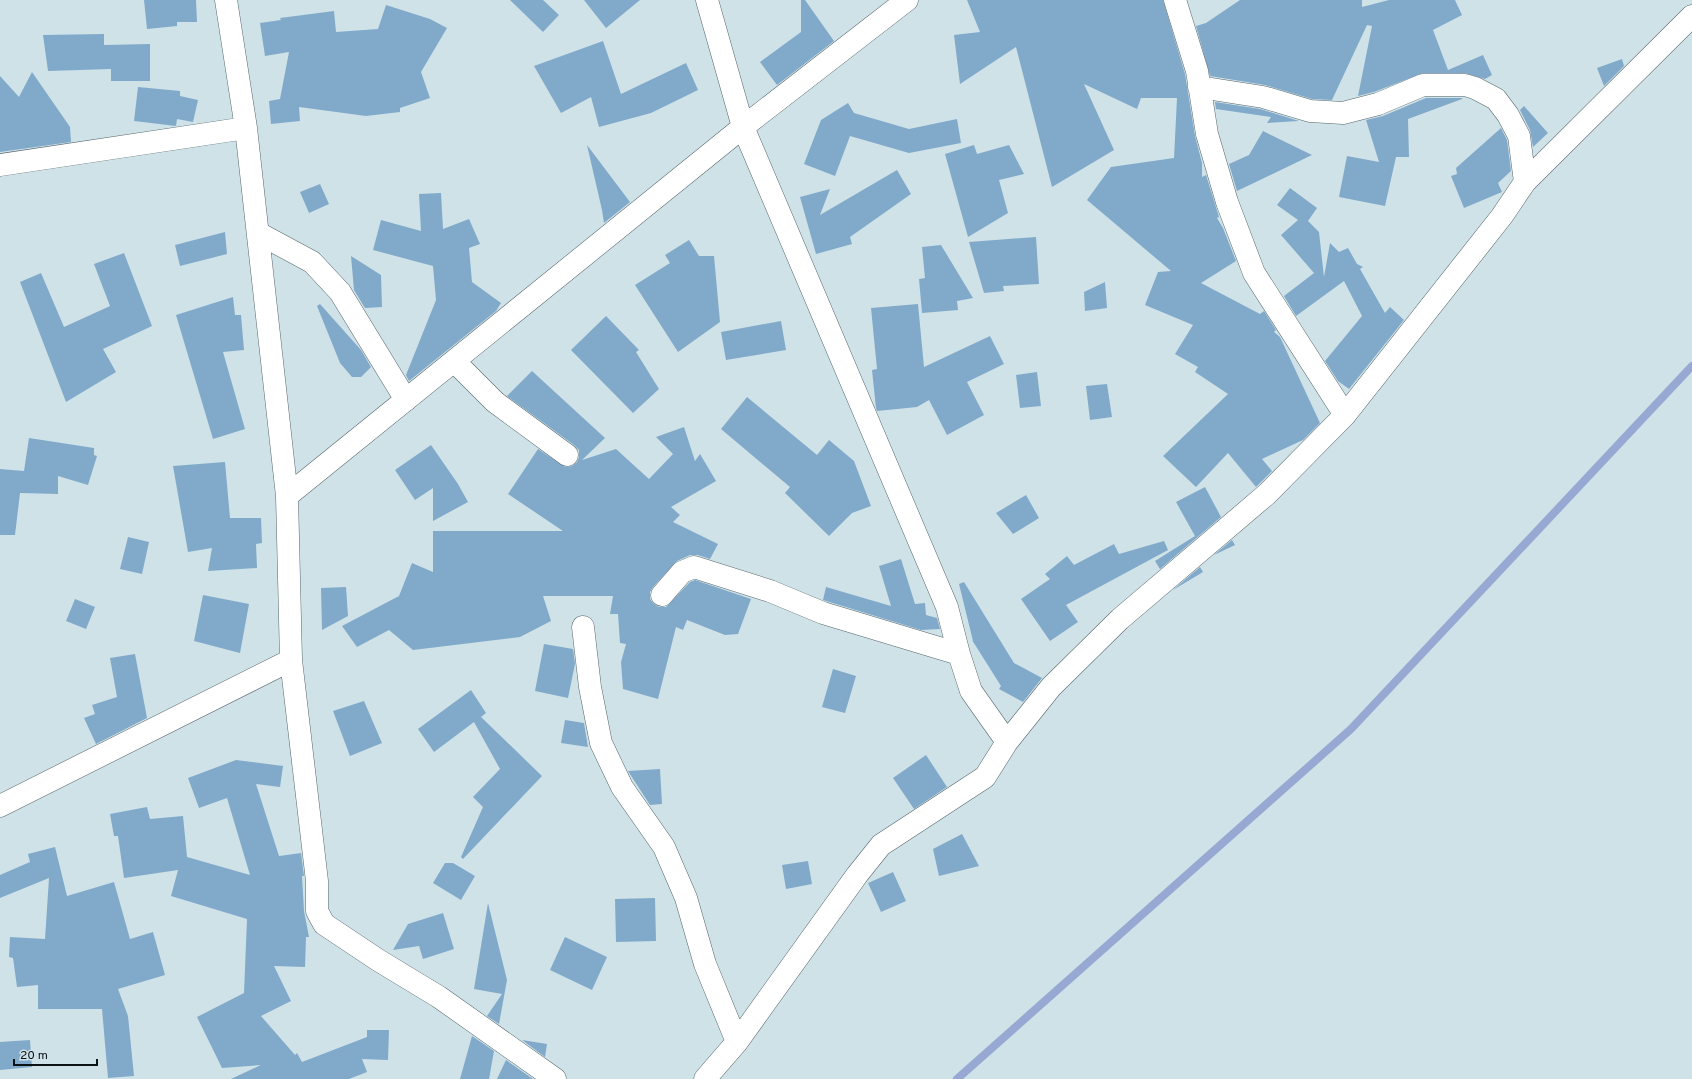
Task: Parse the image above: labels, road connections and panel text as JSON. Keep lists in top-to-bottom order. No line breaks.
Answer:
{"scale_bar":"20 m"}
